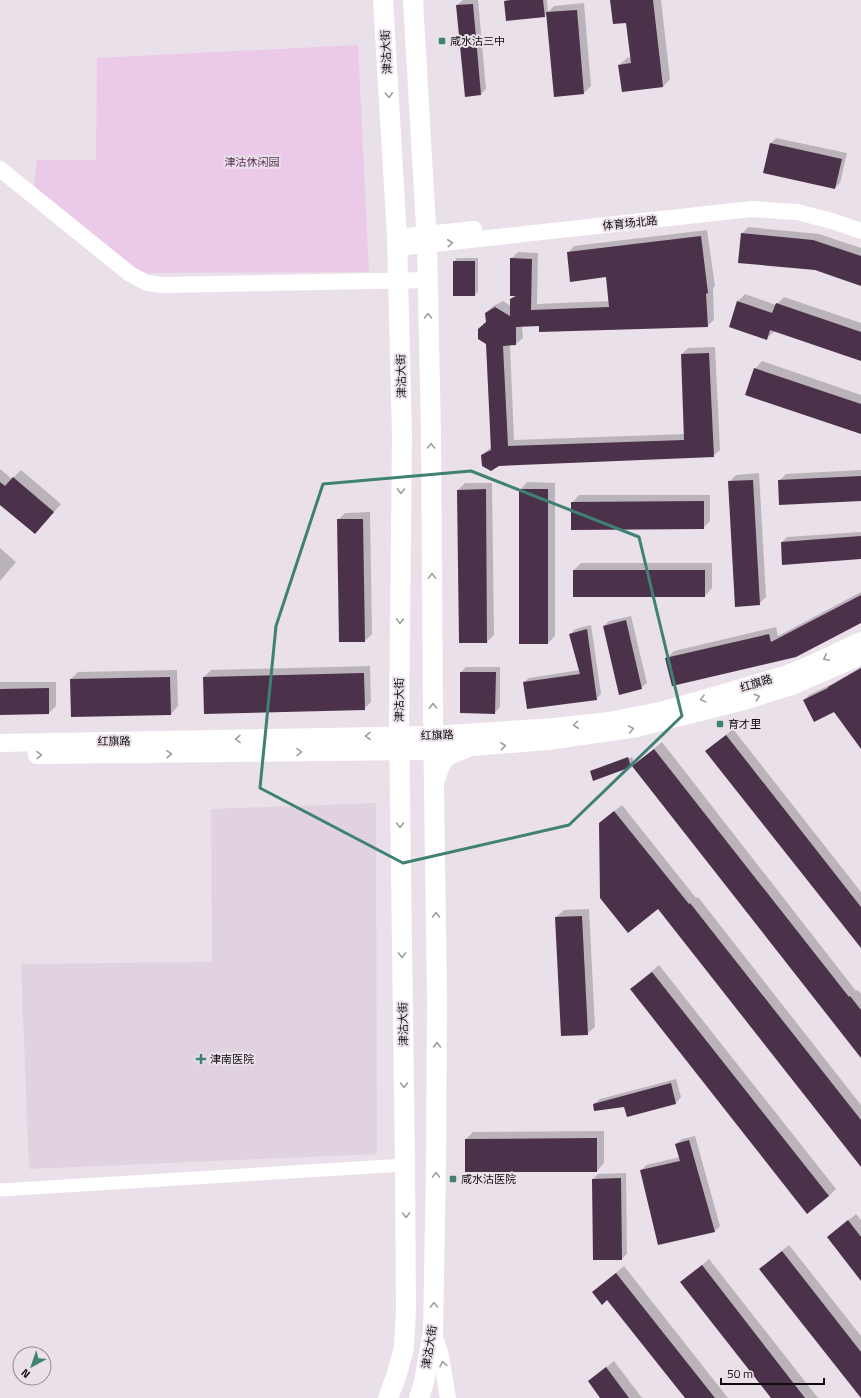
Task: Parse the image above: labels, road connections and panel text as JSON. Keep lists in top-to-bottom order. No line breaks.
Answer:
{"streets":{"main road":["津沽大街","红旗路"],"street":["体育场北路"]},"crossings":[["津沽大街","体育场北路"],["津沽大街","红旗路"]],"parks":["津沽休闲园"],"places":{"transit":["咸水沽三中","育才里","咸水沽医院"],"health":["津南医院"]},"scale_bar":"50 m","north":"bottom left"}
